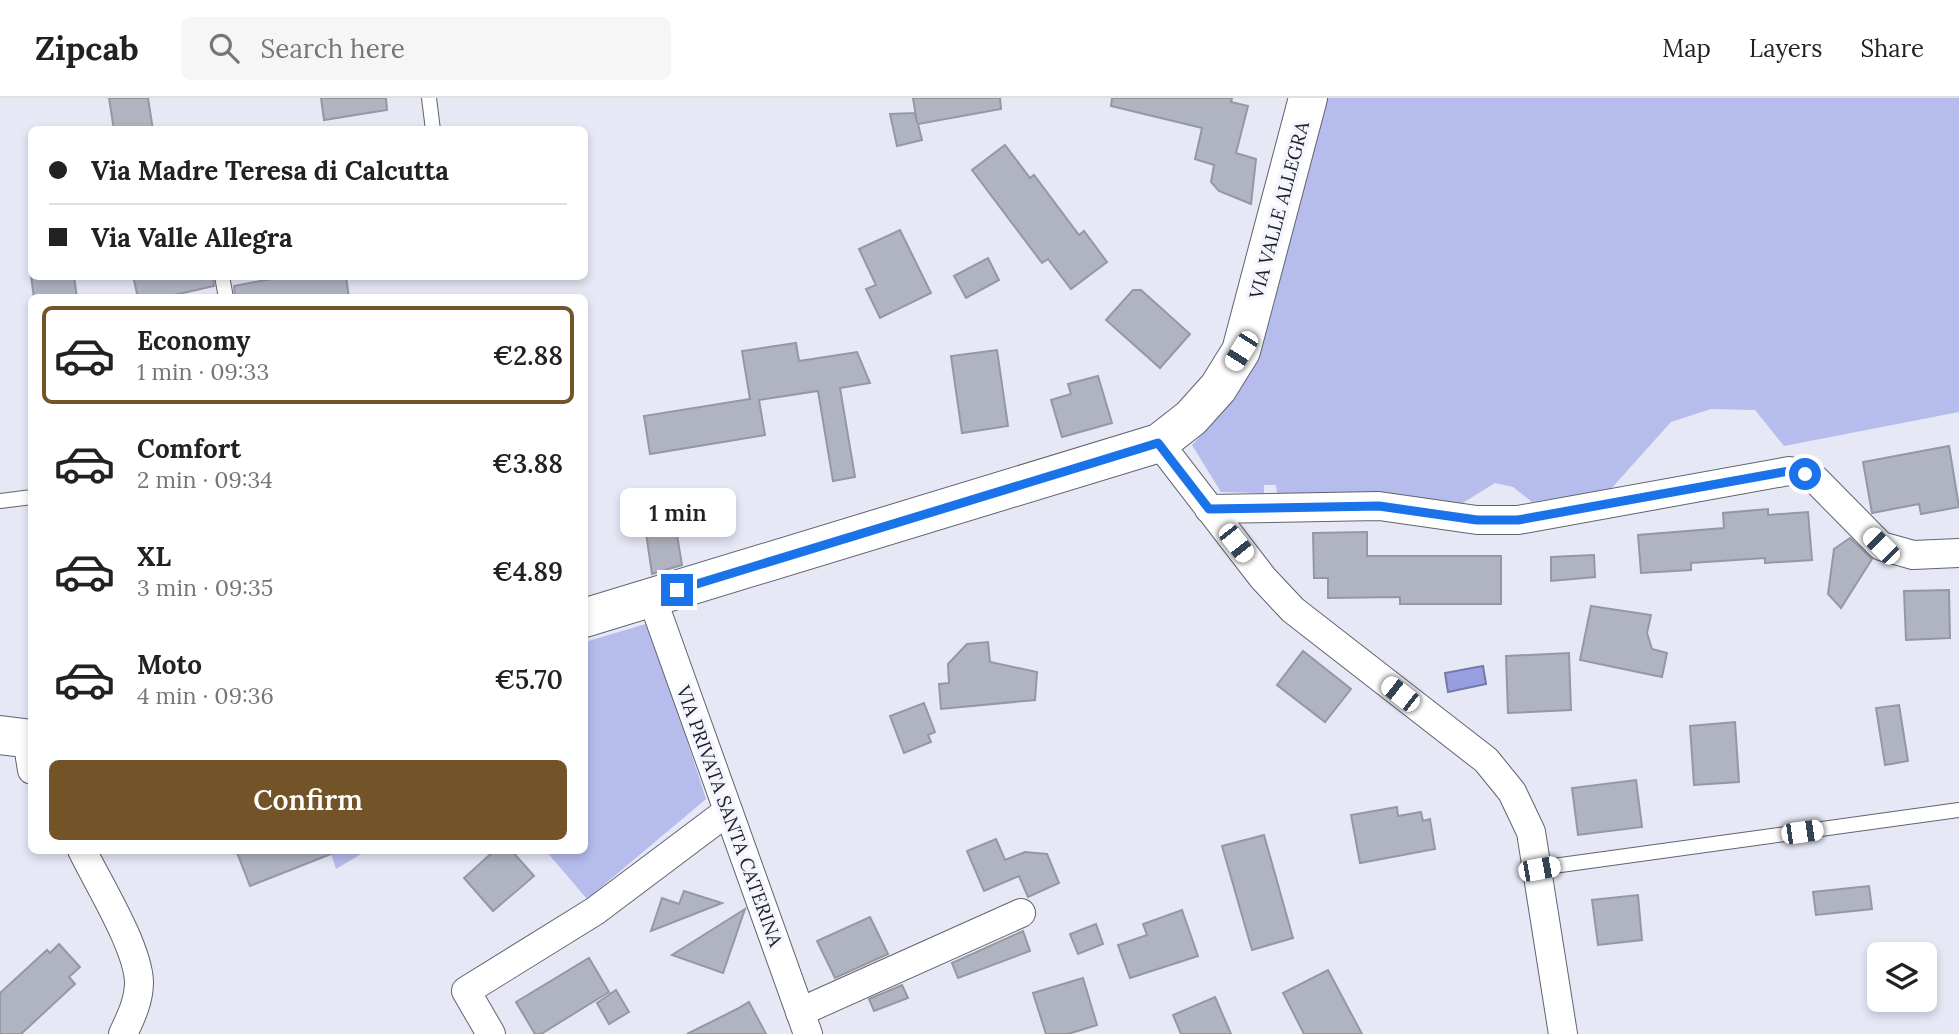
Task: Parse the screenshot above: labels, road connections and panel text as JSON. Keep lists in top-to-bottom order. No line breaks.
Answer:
{"streets":{"main road":["VIA VALLE ALLEGRA"],"street":["VIA PRIVATA SANTA CATERINA"]},"crossings":[["VIA VALLE ALLEGRA","VIA PRIVATA SANTA CATERINA"]],"page":{"header":"Zipcab","search":"Search here","nav":["Map","Layers","Share"],"banner":["Via Madre Teresa di Calcutta","Via Valle Allegra"],"list":[{"name":"Economy","note":"1 min · 09:33","value":"€2.88"},{"name":"Comfort","note":"2 min · 09:34","value":"€3.88"},{"name":"XL","note":"3 min · 09:35","value":"€4.89"},{"name":"Moto","note":"4 min · 09:36","value":"€5.70"}],"bubble":"1 min","buttons":"Confirm"}}
